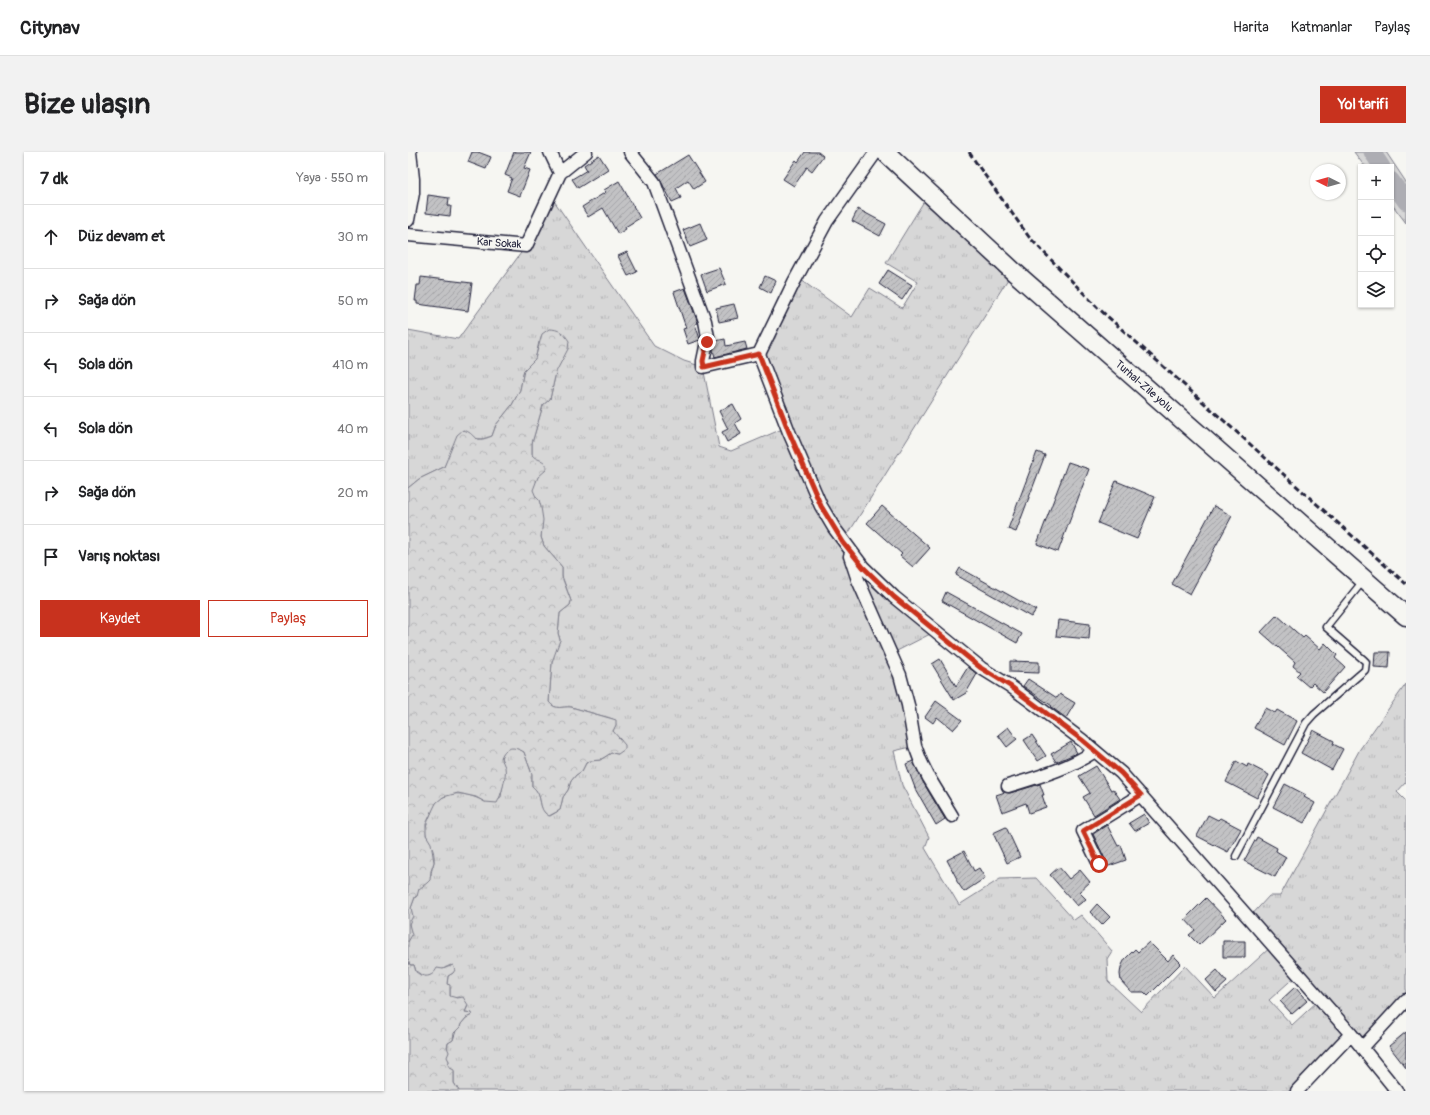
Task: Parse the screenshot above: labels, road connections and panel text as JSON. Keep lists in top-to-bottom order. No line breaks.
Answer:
{"streets":{"main road":["Turhal-Zile yolu"],"street":["Kar Sokak"]},"north":"left","page":{"header":"Citynav","nav":["Harita","Katmanlar","Paylaş"],"buttons":["Yol tarifi",["Kaydet","Paylaş"]],"title":"Bize ulaşın","heading":["7 dk","Yaya · 550 m"],"map_buttons":["+","−"],"list":[["Düz devam et","30 m"],["Sağa dön","50 m"],["Sola dön","410 m"],["Sola dön","40 m"],["Sağa dön","20 m"],"Varış noktası"]}}
